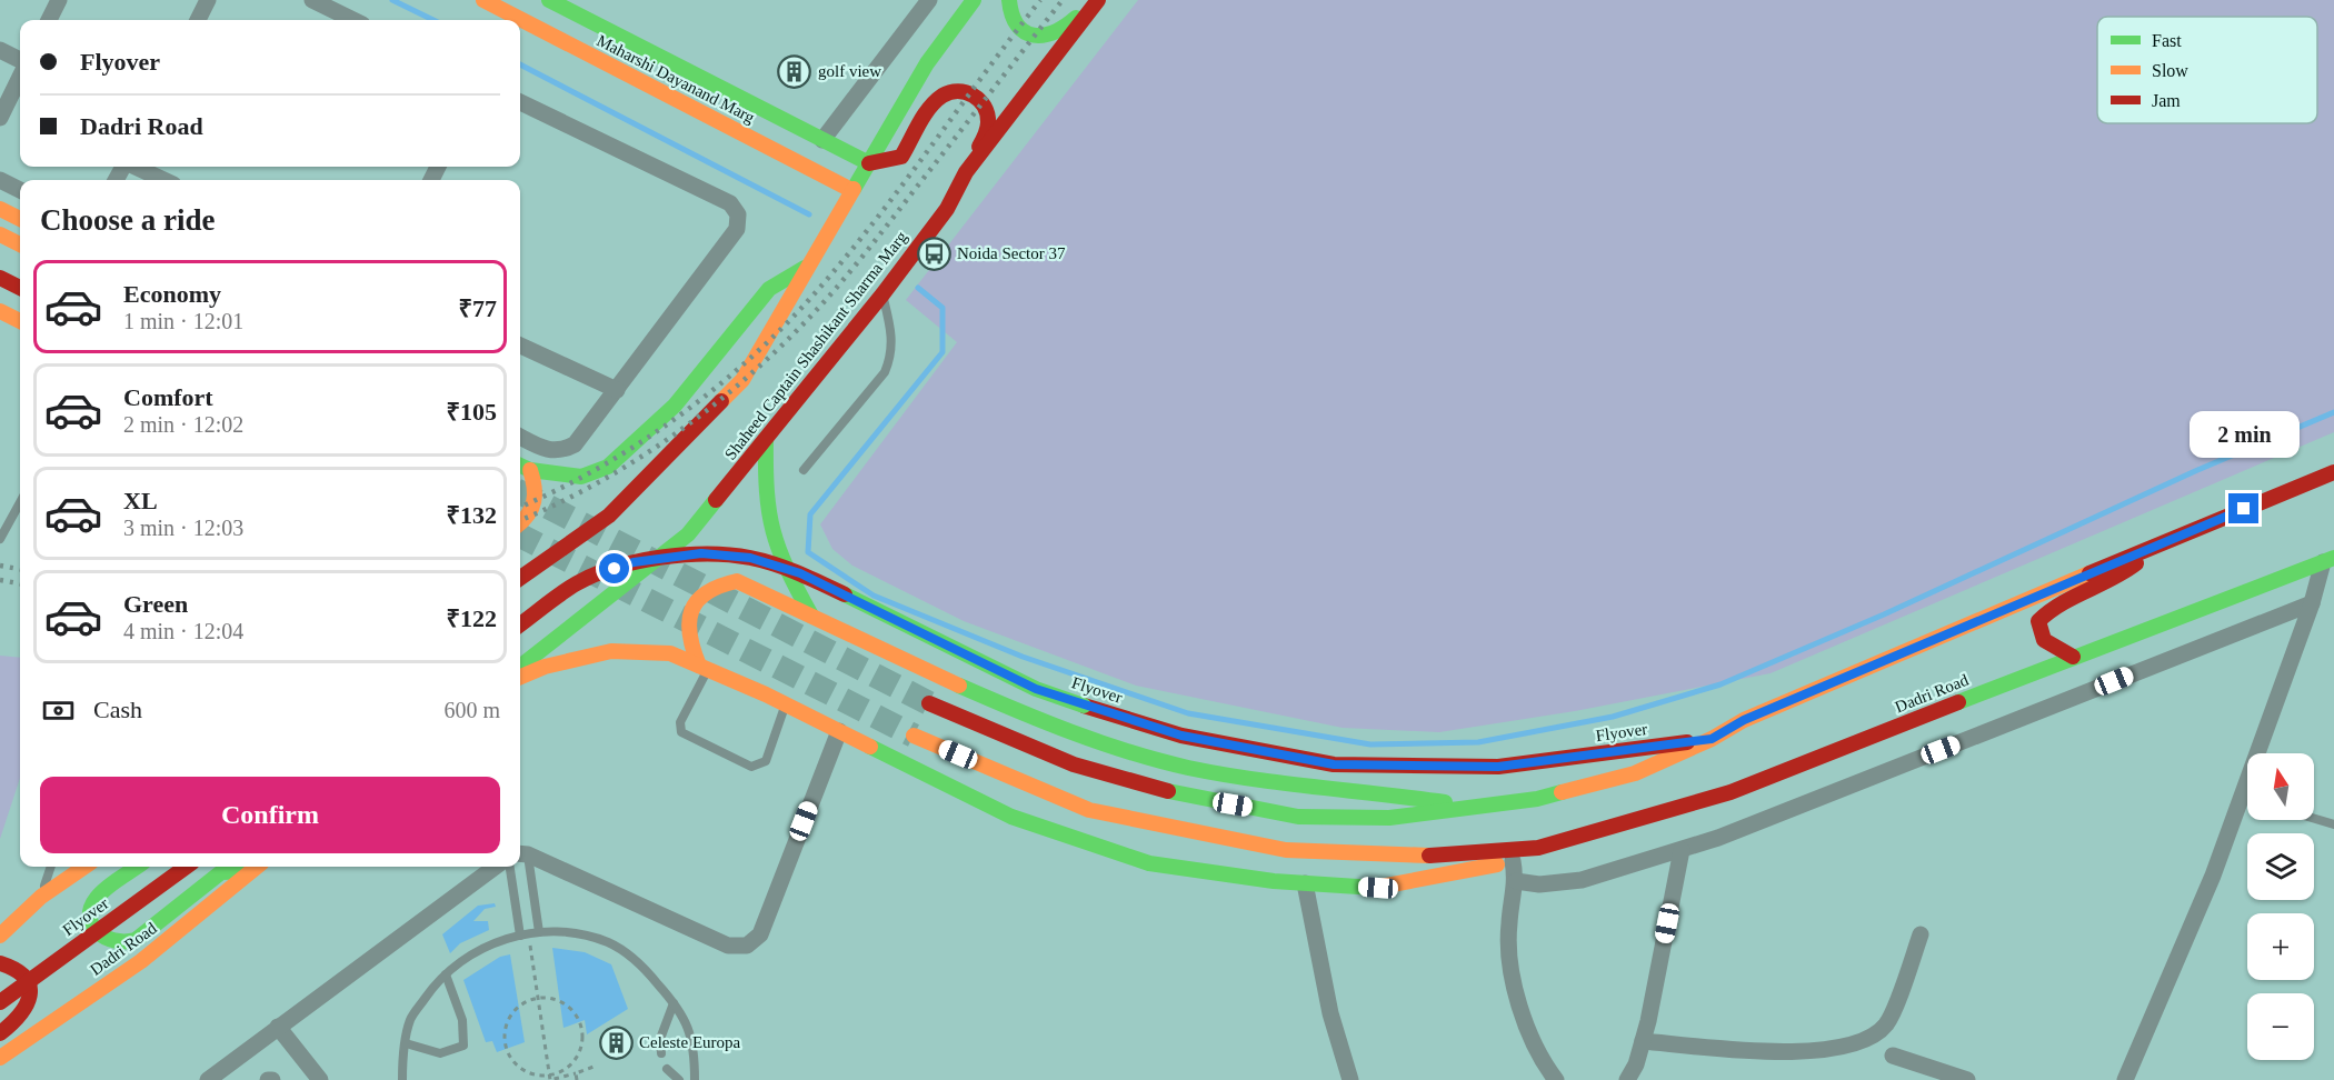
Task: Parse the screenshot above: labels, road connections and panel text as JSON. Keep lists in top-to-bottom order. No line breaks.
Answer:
{"streets":{"main road":["Maharshi Dayanand Marg","Shaheed Captain Shashikant Sharma Marg","Flyover","Dadri Road"]},"places":{"building":["golf view","Celeste Europa"],"bus stop":["Noida Sector 37"]},"legend":["Fast","Slow","Jam"],"north":"top","page":{"banner":["Flyover","Dadri Road"],"heading":"Choose a ride","list":[{"name":"Economy","note":"1 min · 12:01","value":"₹77"},{"name":"Comfort","note":"2 min · 12:02","value":"₹105"},{"name":"XL","note":"3 min · 12:03","value":"₹132"},{"name":"Green","note":"4 min · 12:04","value":"₹122"}],"bubble":"2 min","pay":["Cash","600 m"],"map_buttons":["+","−"],"buttons":"Confirm"}}
